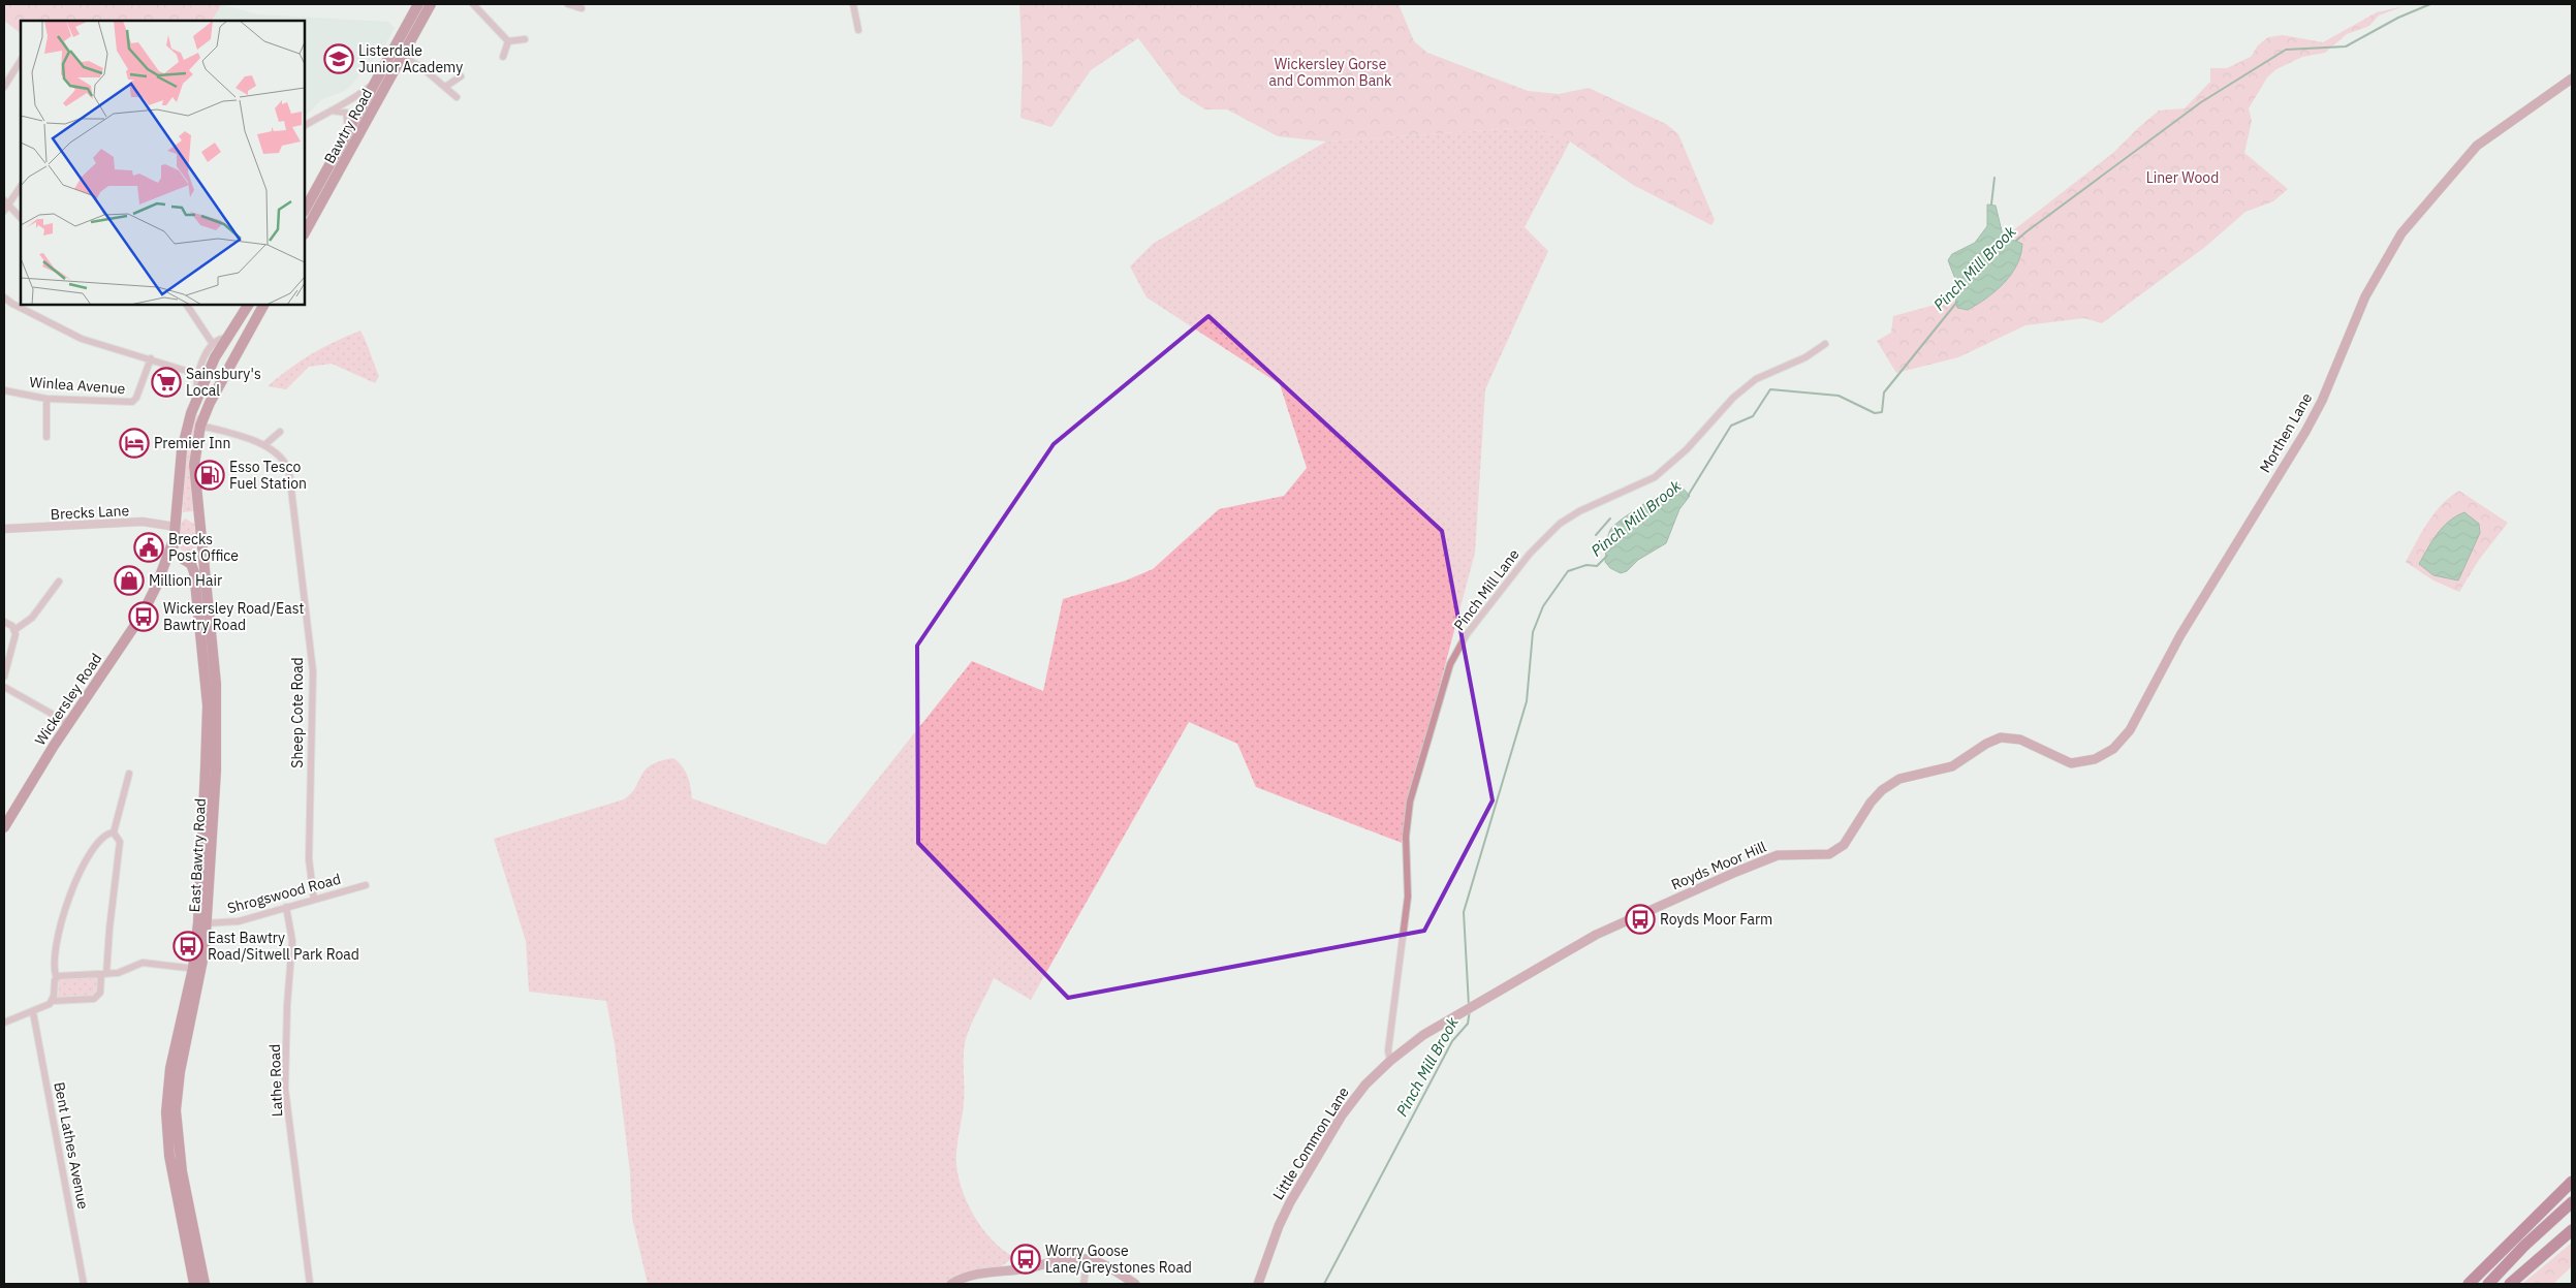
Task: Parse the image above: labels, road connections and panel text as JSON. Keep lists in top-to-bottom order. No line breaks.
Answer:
{"streets":{"main road":["Bawtry Road","Morthen Lane","Wickersley Road","East Bawtry Road","Royds Moor Hill","Little Common Lane"],"street":["Winlea Avenue","Brecks Lane","Pinch Mill Lane","Sheep Cote Road","Shrogswood Road","Lathe Road","Bent Lathes Avenue"]},"crossings":[["Morthen Lane","Royds Moor Hill"],["Pinch Mill Lane","Little Common Lane"],["Wickersley Road","East Bawtry Road"],["Sheep Cote Road","Shrogswood Road"],["East Bawtry Road","Shrogswood Road"],["Royds Moor Hill","Little Common Lane"],["Shrogswood Road","Lathe Road"]],"water":["Pinch Mill Brook"],"parks":["Wickersley Gorse and Common Bank","Liner Wood"],"places":{"school or university":["Listerdale Junior Academy"],"supermarket":["Sainsbury's Local"],"hotel":["Premier Inn"],"fuel station":["Esso Tesco Fuel Station"],"public building":["Brecks Post Office"],"shop":["Million Hair"],"bus stop":["Wickersley Road/East Bawtry Road","Royds Moor Farm","East Bawtry Road/Sitwell Park Road","Worry Goose Lane/Greystones Road"]}}
